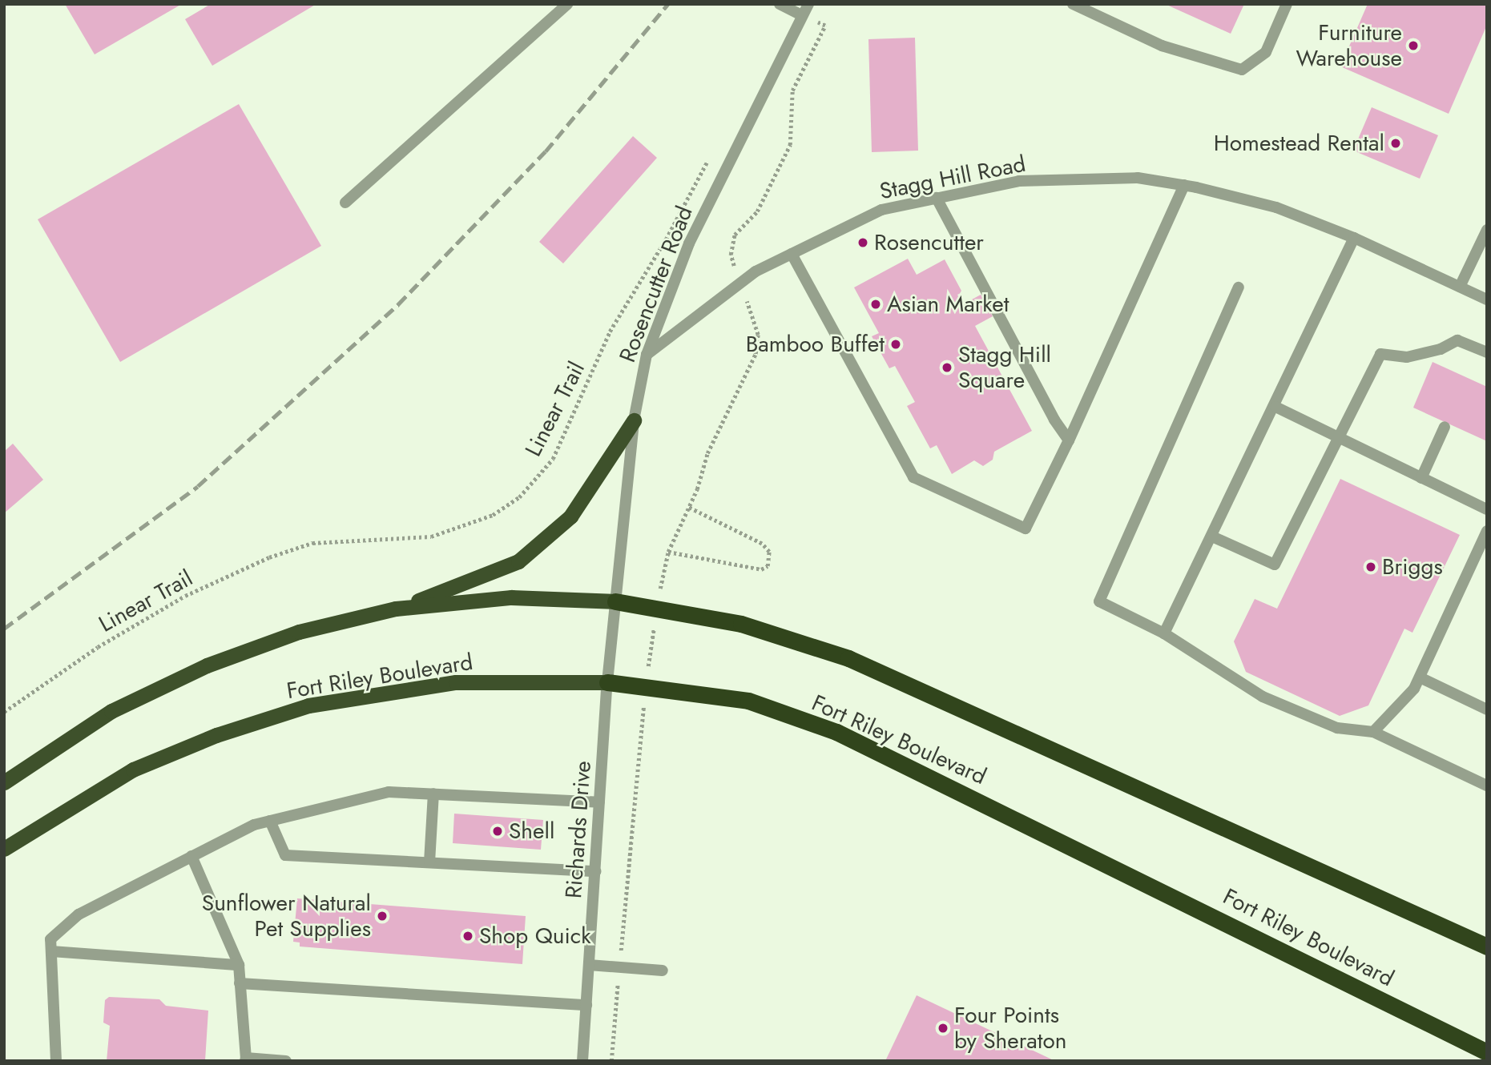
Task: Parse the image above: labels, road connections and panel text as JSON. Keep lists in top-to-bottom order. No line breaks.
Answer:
{"streets":{"highway":["Fort Riley Boulevard"],"street":["Stagg Hill Road","Rosencutter Road","Richards Drive"],"path":["Linear Trail"]},"crossings":[["Stagg Hill Road","Rosencutter Road"],["Rosencutter Road","Richards Drive"],["Fort Riley Boulevard","Richards Drive"]],"places":["Furniture Warehouse","Homestead Rental","Rosencutter","Asian Market","Bamboo Buffet","Stagg Hill Square","Briggs","Shell","Sunflower Natural Pet Supplies","Shop Quick","Four Points by Sheraton"]}
